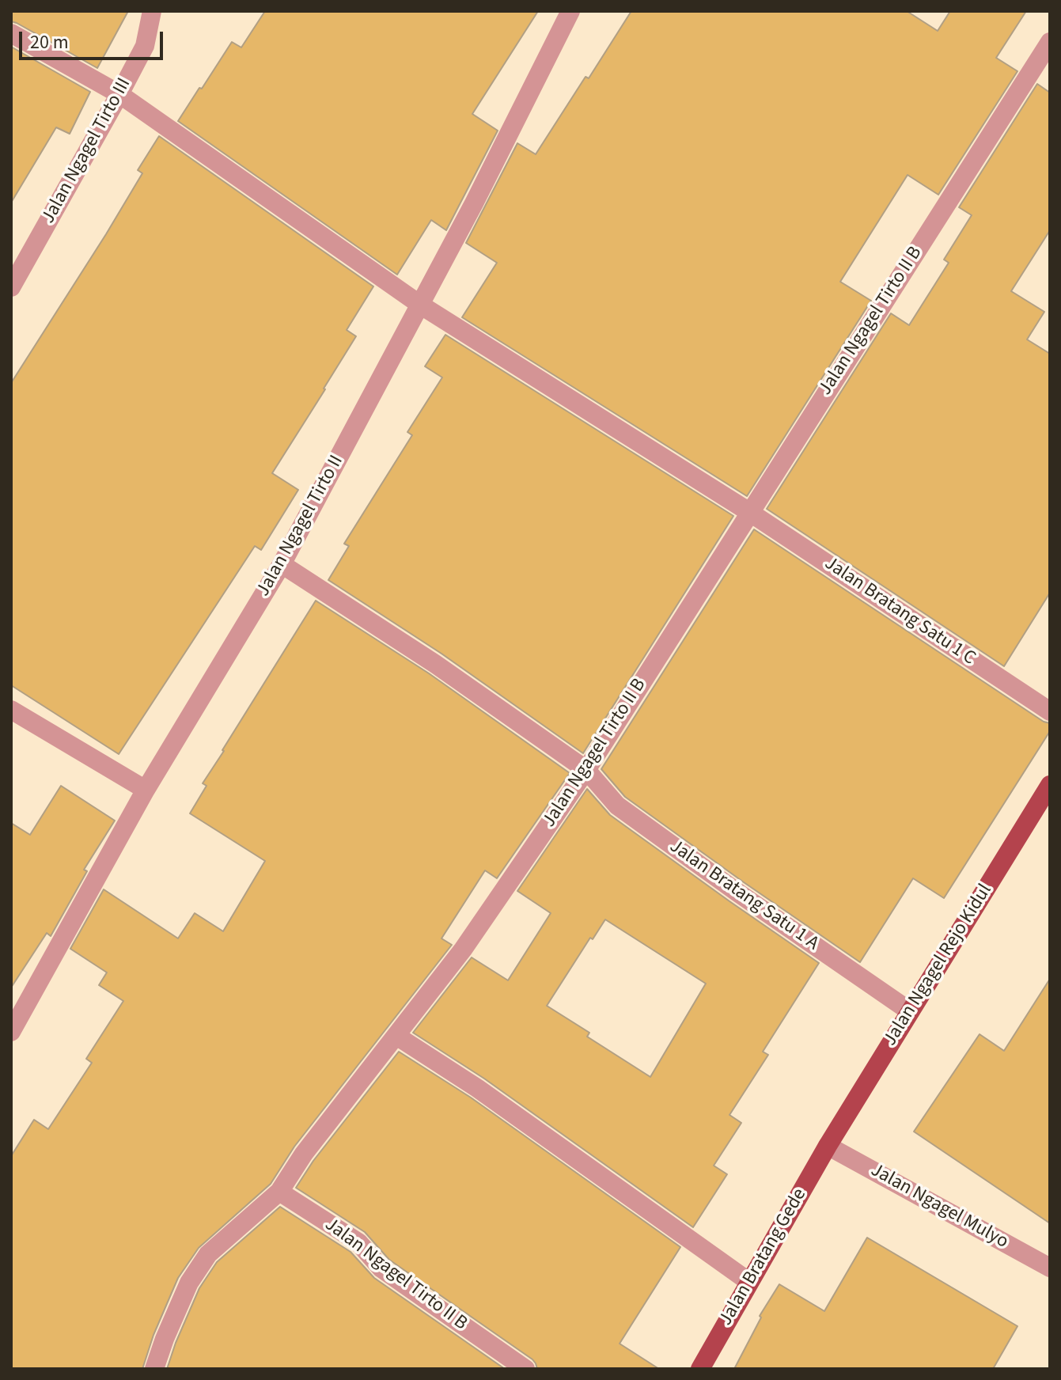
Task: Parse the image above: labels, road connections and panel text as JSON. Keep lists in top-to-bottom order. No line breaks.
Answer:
{"streets":{"main road":["Jalan Ngagel Rejo Kidul","Jalan Bratang Gede"],"street":["Jalan Ngagel Tirto III","Jalan Ngagel Tirto II B","Jalan Ngagel Tirto II","Jalan Bratang Satu 1 C","Jalan Bratang Satu 1 A","Jalan Ngagel Mulyo"]},"crossings":[["Jalan Ngagel Tirto III","Jalan Bratang Satu 1 C"],["Jalan Ngagel Tirto II B","Jalan Bratang Satu 1 C"],["Jalan Ngagel Tirto II B","Jalan Bratang Satu 1 A"],["Jalan Ngagel Tirto II","Jalan Bratang Satu 1 C"],["Jalan Ngagel Tirto II","Jalan Bratang Satu 1 A"],["Jalan Bratang Satu 1 A","Jalan Ngagel Rejo Kidul"],["Jalan Ngagel Rejo Kidul","Jalan Ngagel Mulyo"],["Jalan Ngagel Rejo Kidul","Jalan Bratang Gede"],["Jalan Ngagel Mulyo","Jalan Bratang Gede"]],"scale_bar":"20 m"}
